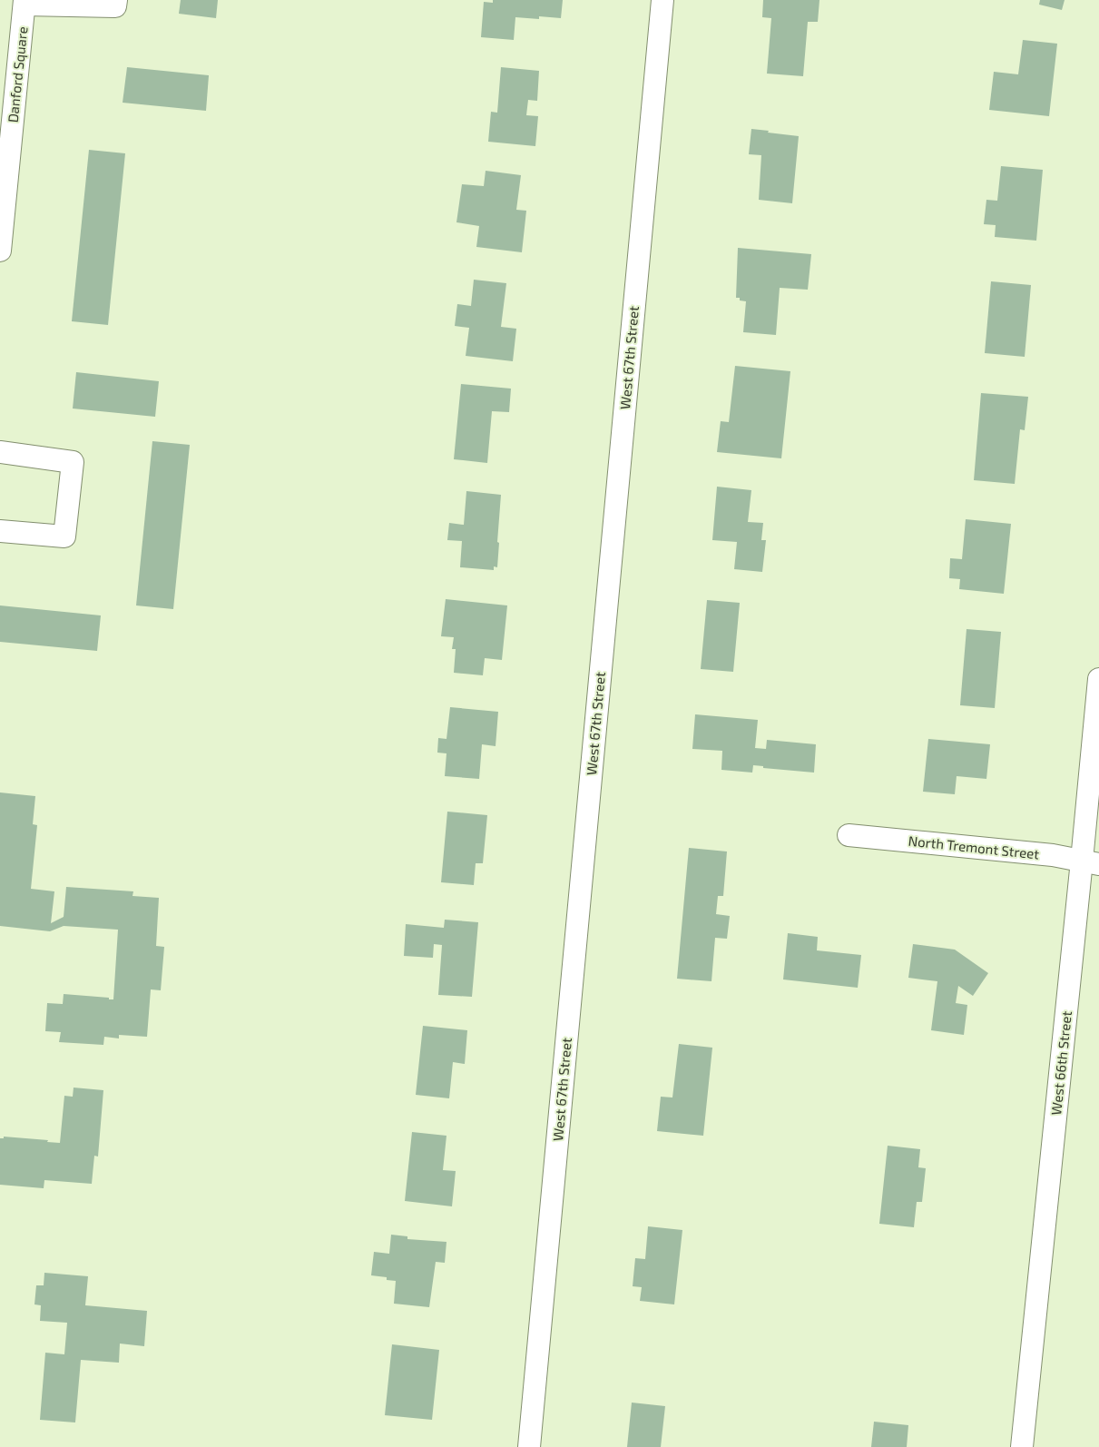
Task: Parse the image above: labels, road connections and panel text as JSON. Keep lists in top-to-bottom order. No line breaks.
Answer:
{"streets":{"street":["Danford Square","West 67th Street","North Tremont Street","West 66th Street"]},"crossings":[["North Tremont Street","West 66th Street"]]}
